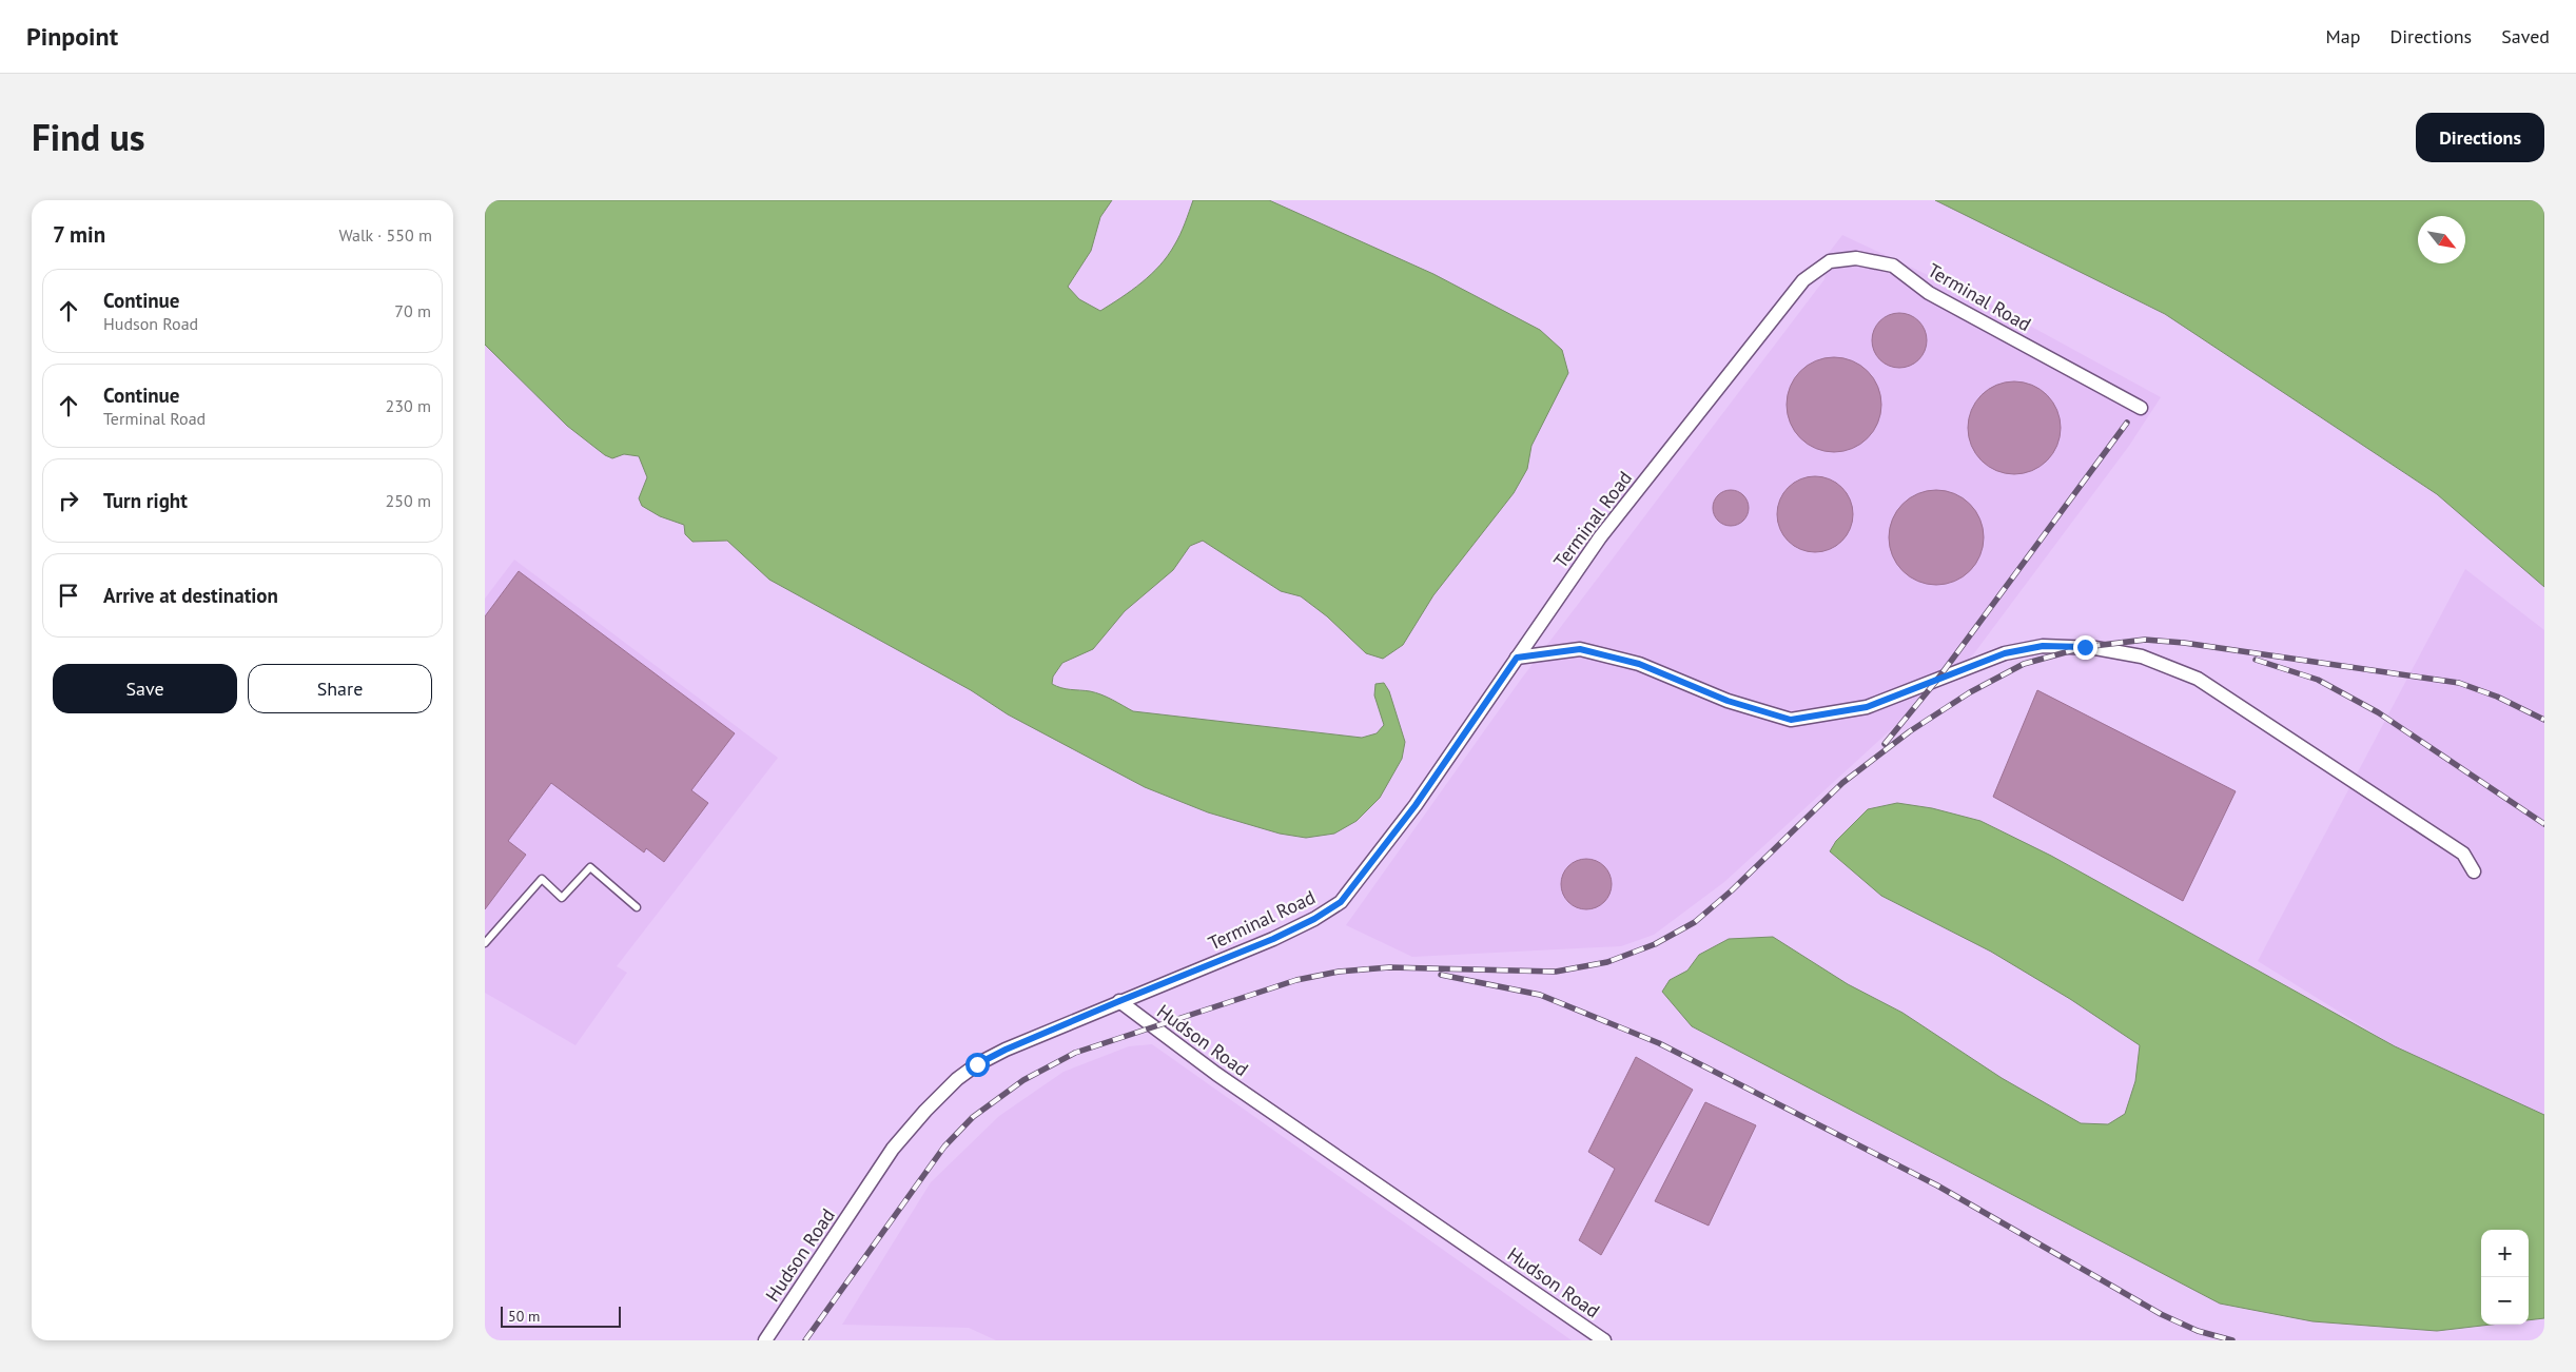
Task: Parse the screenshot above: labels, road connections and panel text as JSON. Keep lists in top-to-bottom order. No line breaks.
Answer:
{"streets":{"street":["Terminal Road","Hudson Road"]},"crossings":[["Terminal Road","Hudson Road"]],"scale_bar":"50 m","north":"bottom right","page":{"header":"Pinpoint","nav":["Map","Directions","Saved"],"title":"Find us","buttons":["Directions",["Save","Share"]],"heading":["7 min","Walk · 550 m"],"list":[["Continue","Hudson Road","70 m"],["Continue","Terminal Road","230 m"],["Turn right","250 m"],"Arrive at destination"],"map_buttons":["+","−"],"scale":"50 m"}}
